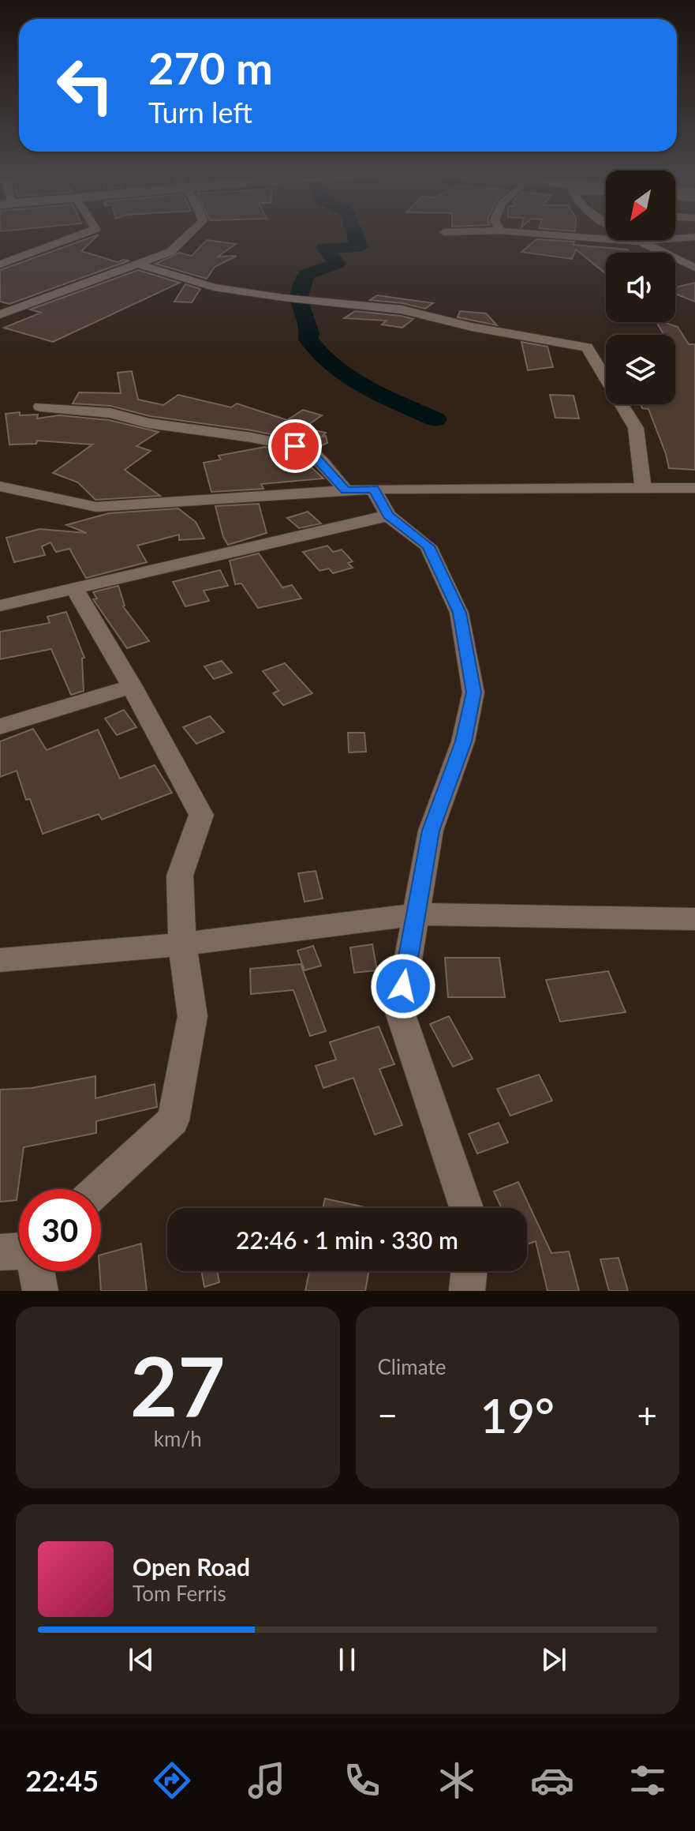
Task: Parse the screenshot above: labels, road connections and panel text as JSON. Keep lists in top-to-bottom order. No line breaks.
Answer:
{"north":"bottom left","page":{"turn":["270 m","Turn left"],"limit":"30","trip":"22:46 · 1 min · 330 m","tile":[["27","km/h"],"Climate"],"heat":["−","19°","+"],"song":["Open Road","Tom Ferris"],"tabs":"22:45"}}
